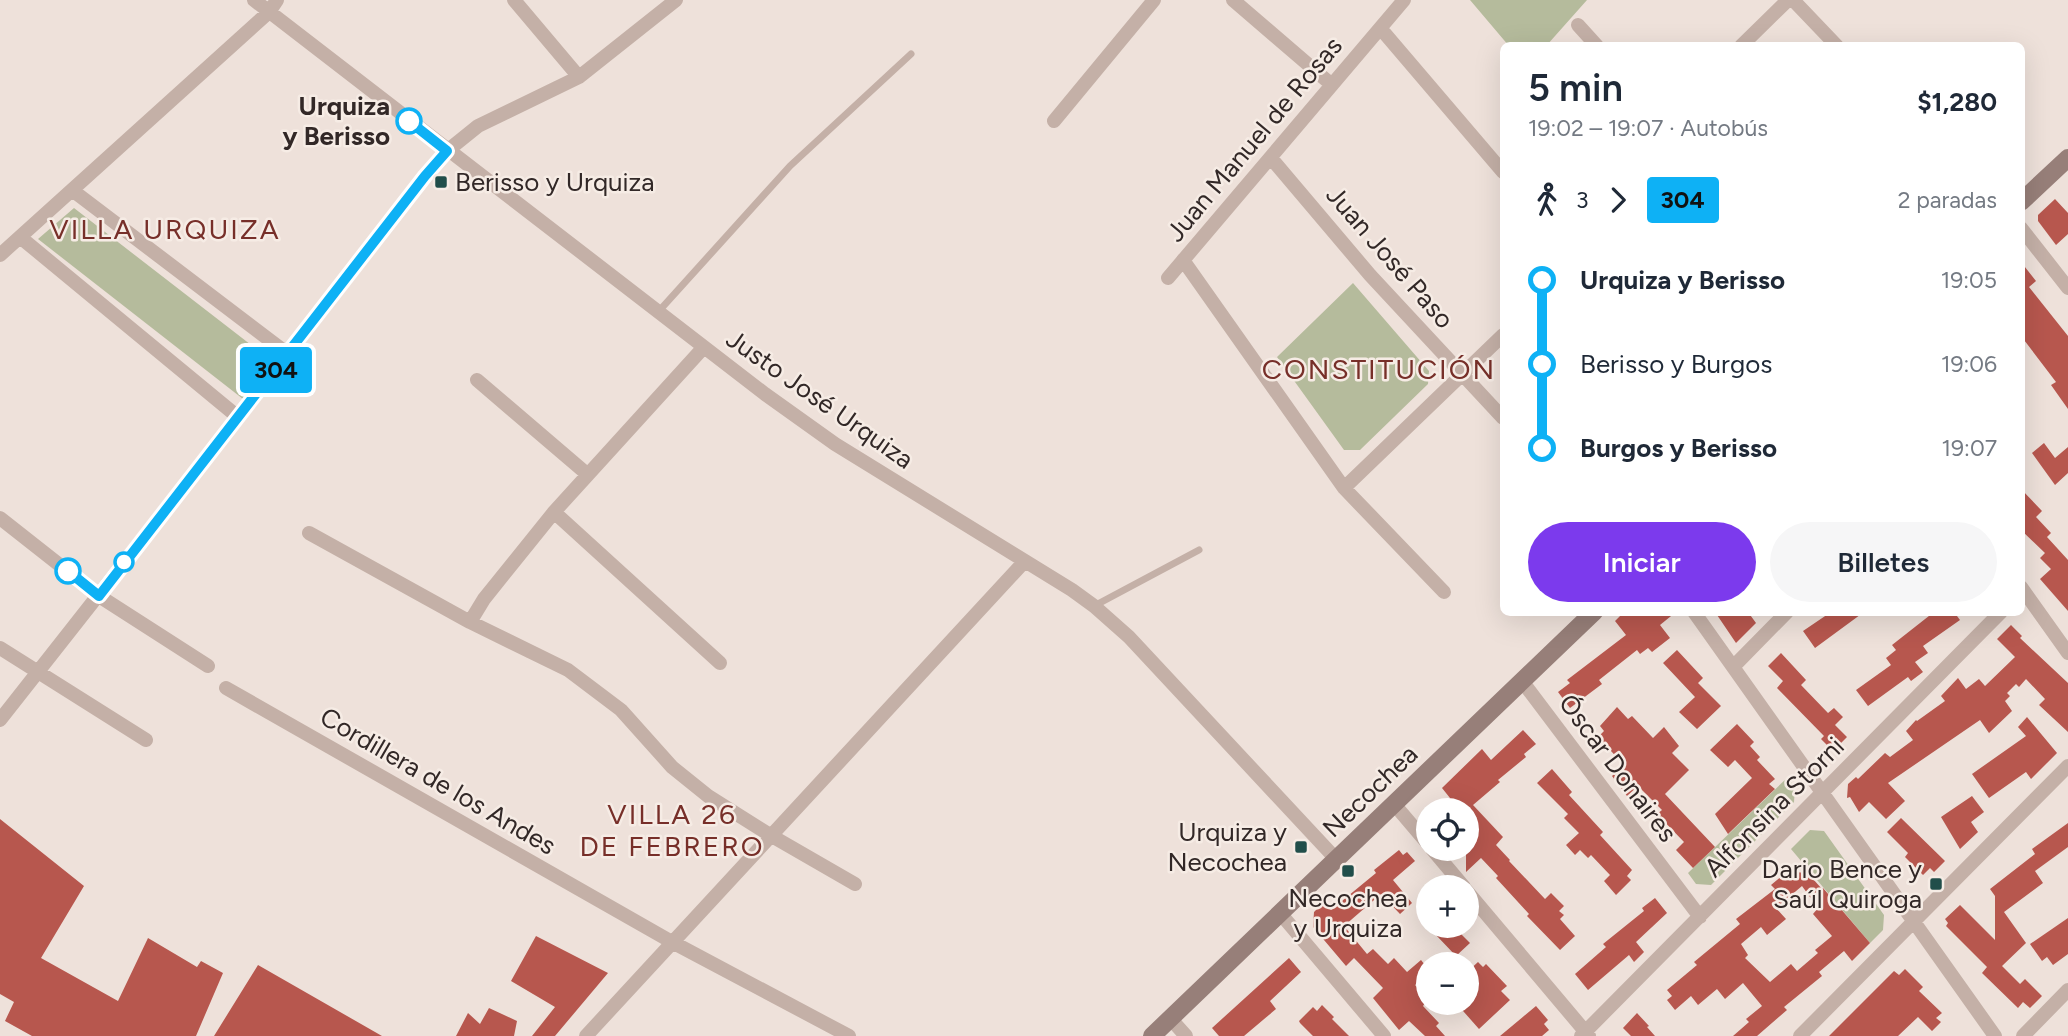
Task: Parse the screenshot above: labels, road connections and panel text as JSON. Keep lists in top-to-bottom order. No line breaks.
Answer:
{"streets":{"main road":["Necochea"],"street":["Juan Manuel de Rosas","Juan José Paso","Justo José Urquiza","Óscar Donaires","Cordillera de los Andes","Alfonsina Storni"]},"crossings":[["Juan Manuel de Rosas","Juan José Paso"],["Justo José Urquiza","Necochea"],["Óscar Donaires","Necochea"],["Óscar Donaires","Alfonsina Storni"]],"districts":["VILLA URQUIZA","CONSTITUCIÓN","VILLA 26 DE FEBRERO"],"places":{"other":["Urquiza y Berisso"],"transit":["Berisso y Urquiza","Urquiza y Necochea","Necochea y Urquiza","Dario Bence y Saúl Quiroga"]},"lines":["bus line 304"],"page":{"on_map":"304","heading":["5 min","19:02 – 19:07 · Autobús","$1,280"],"legs":["3","304","2 paradas"],"list":[{"name":"Urquiza y Berisso","value":"19:05"},{"name":"Berisso y Burgos","value":"19:06"},{"name":"Burgos y Berisso","value":"19:07"}],"buttons":["Iniciar","Billetes"],"map_buttons":["+","−"]}}
